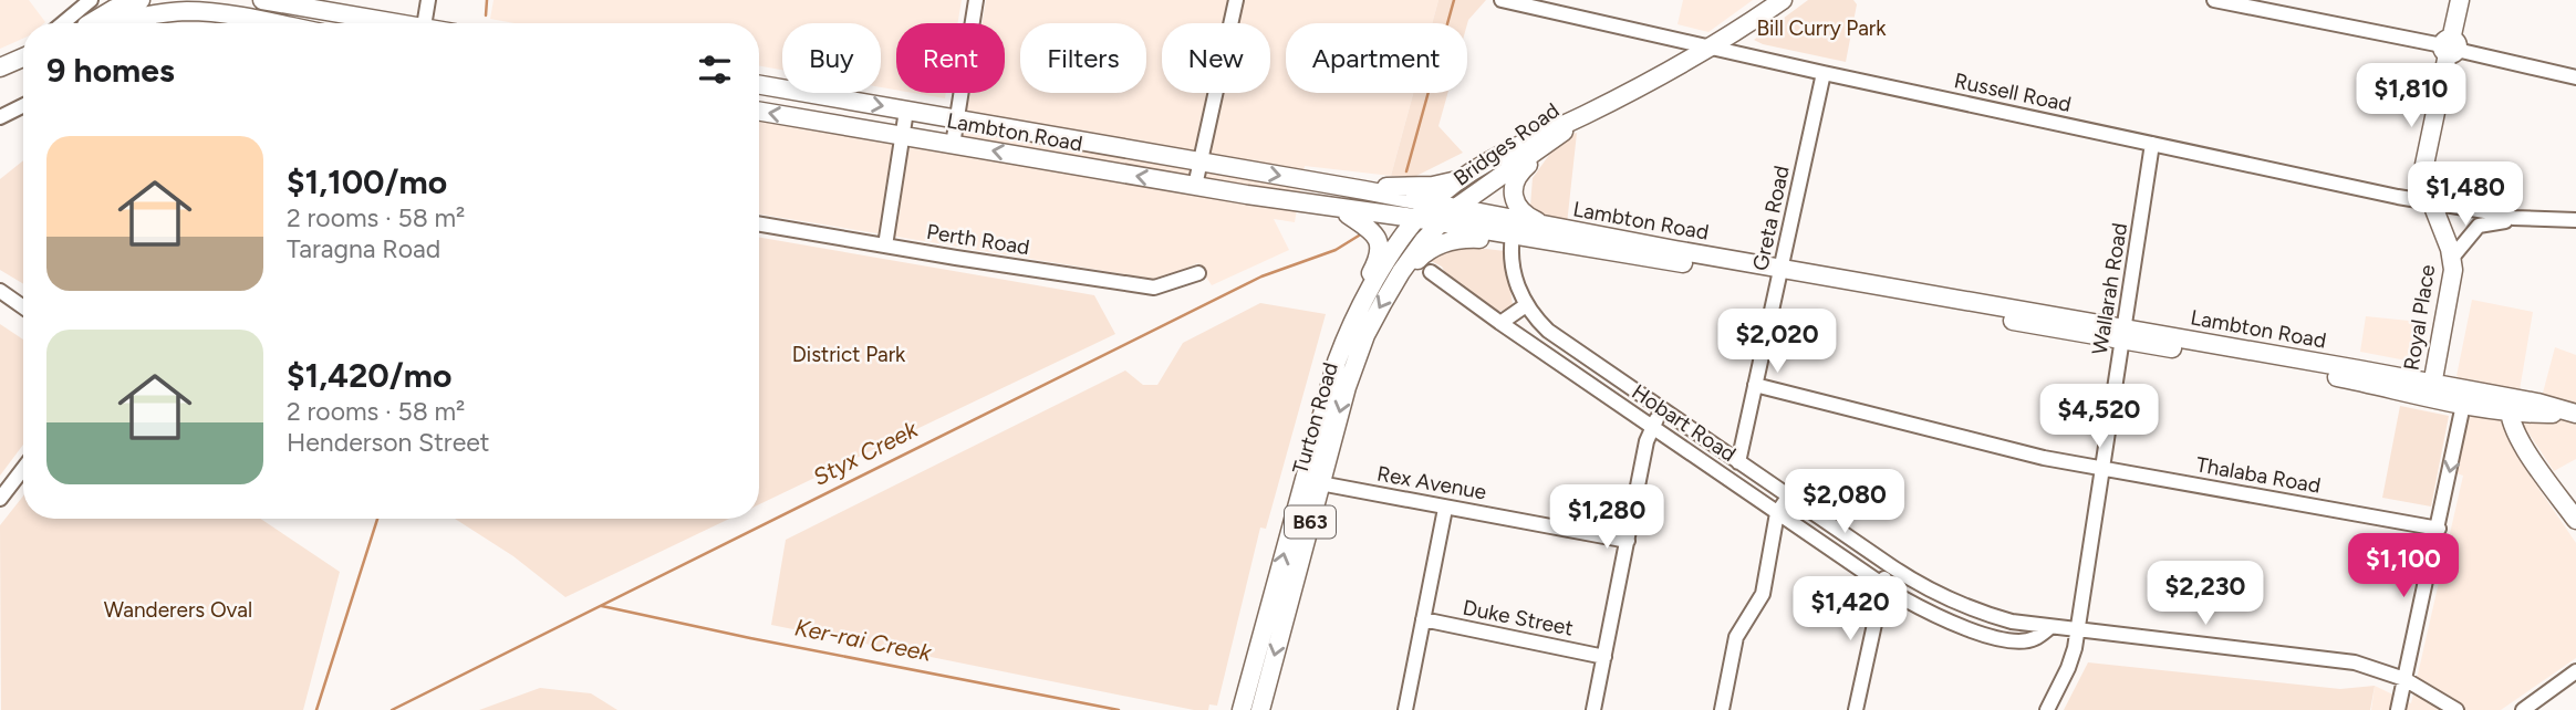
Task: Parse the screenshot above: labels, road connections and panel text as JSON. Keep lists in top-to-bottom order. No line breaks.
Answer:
{"streets":{"main road":["Lambton Road","Bridges Road","Royal Place","Turton Road","B63"],"street":["Russell Road","Greta Road","Perth Road","Wallarah Road","Hobart Road","Thalaba Road","Rex Avenue","Duke Street"]},"crossings":[["Russell Road","Bridges Road"],["Russell Road","Greta Road"],["Russell Road","Wallarah Road"],["Russell Road","Royal Place"],["Lambton Road","Bridges Road"],["Lambton Road","Greta Road"],["Lambton Road","Wallarah Road"],["Lambton Road","Royal Place"],["Lambton Road","Turton Road"],["Lambton Road","Hobart Road"],["Bridges Road","Turton Road"],["Greta Road","Hobart Road"],["Greta Road","Thalaba Road"],["Wallarah Road","Hobart Road"],["Wallarah Road","Thalaba Road"],["Turton Road","Rex Avenue"]],"water":["Styx Creek","Ker-rai Creek"],"parks":["Bill Curry Park","District Park","Wanderers Oval"],"page":{"chip":["Buy","Rent","Filters","New","Apartment"],"heading":"9 homes","price":["$1,810","$1,480","$2,020","$4,520","$2,080","$1,280","$1,100","$2,230","$1,420"],"list":[{"name":"$1,100/mo","note":"2 rooms · 58 m² · Taragna Road"},{"name":"$1,420/mo","note":"2 rooms · 58 m² · Henderson Street"}]}}
